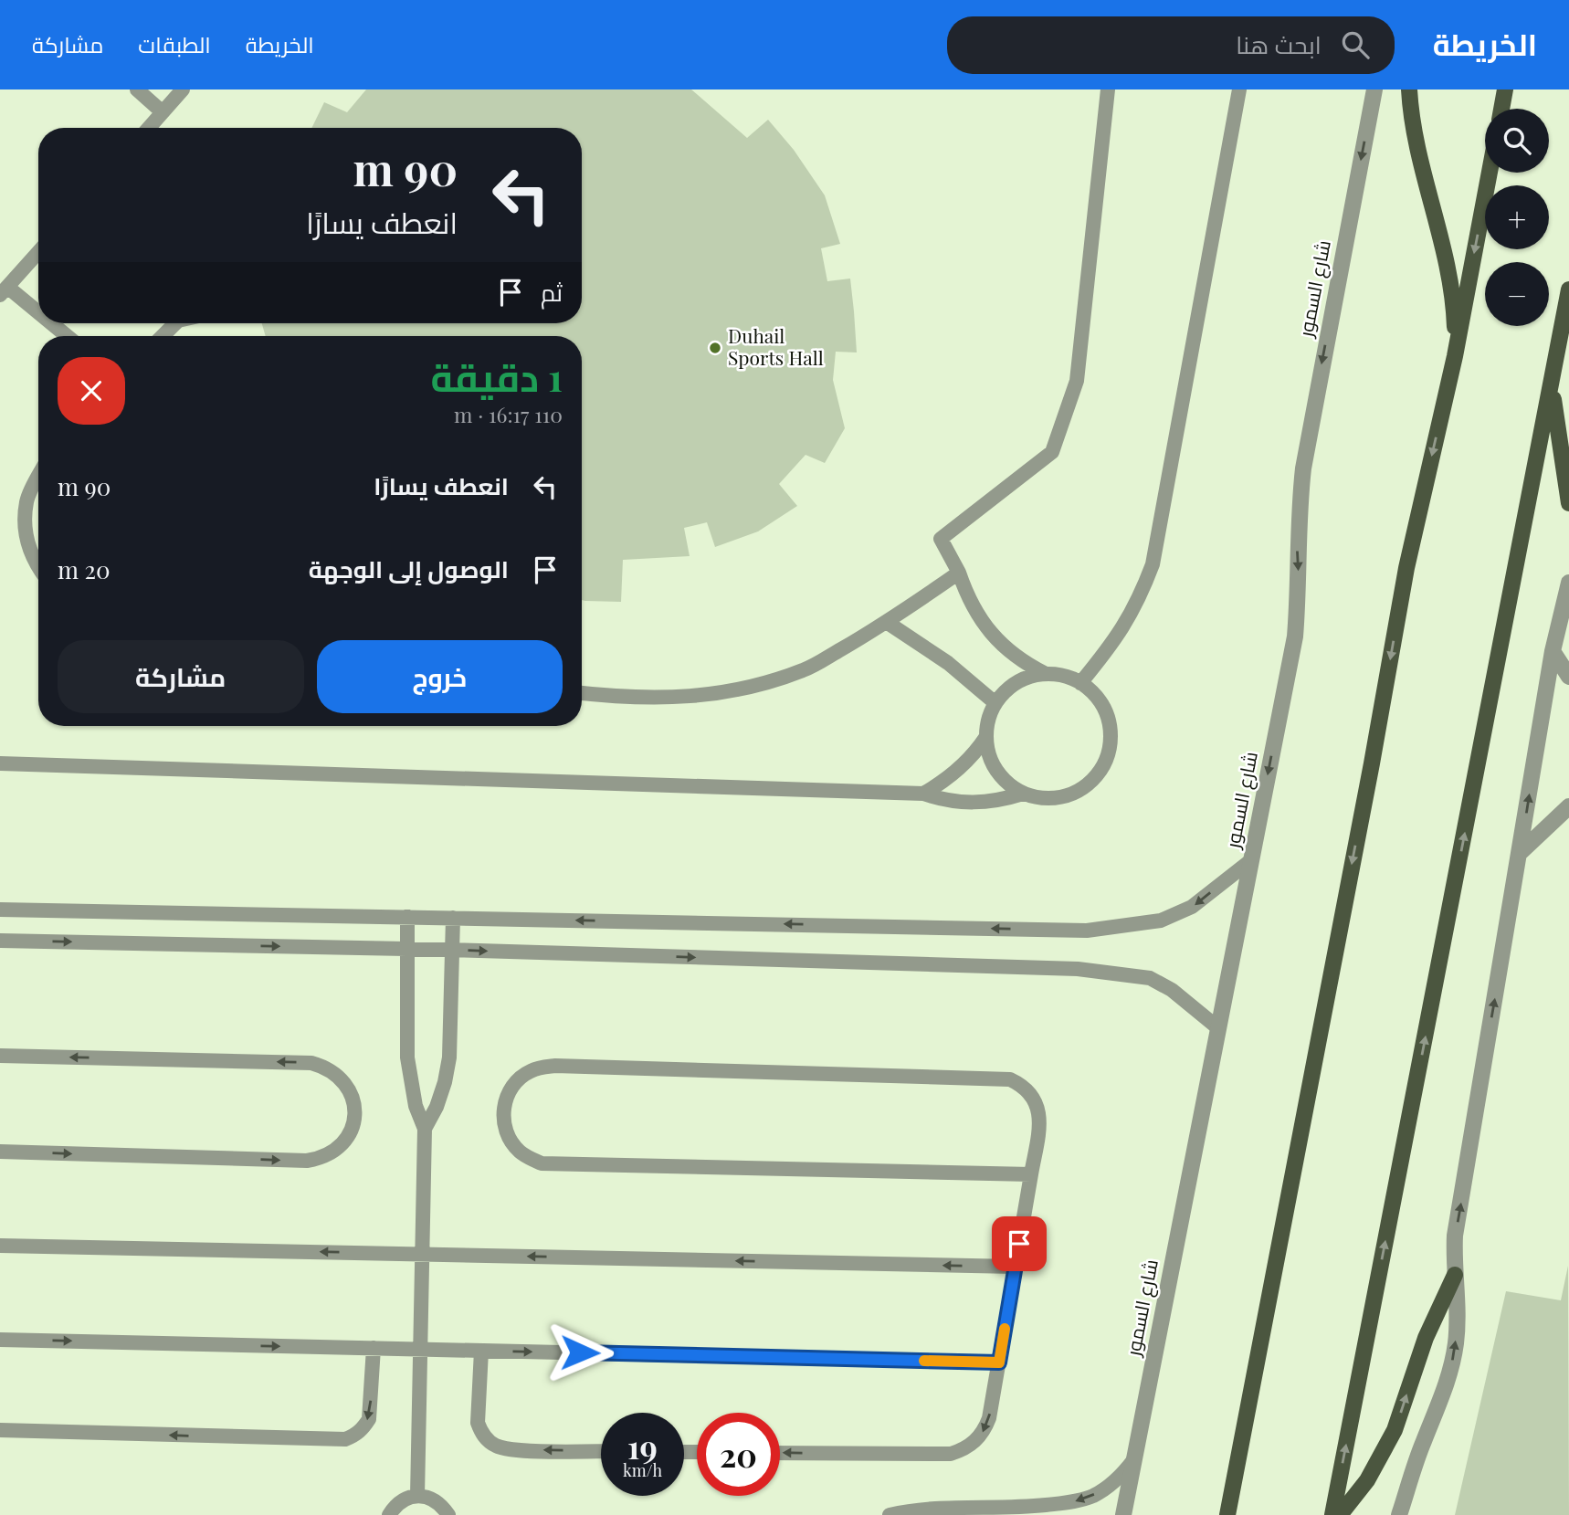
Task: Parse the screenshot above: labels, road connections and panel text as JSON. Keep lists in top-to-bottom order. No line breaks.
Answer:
{"streets":{"street":["شارع السمور"]},"one_way":["شارع السمور"],"places":["Duhail Sports Hall"],"page":{"header":"الخريطة","search":"ابحث هنا","nav":["الخريطة","الطبقات","مشاركة"],"map_buttons":["+","−"],"turn":["90 m","انعطف يسارًا"],"then":"ثم","heading":["1 دقيقة","110 m · 16:17"],"list":[{"name":"انعطف يسارًا","value":"90 m"},{"name":"الوصول إلى الوجهة","value":"20 m"}],"buttons":["خروج","مشاركة"],"speed":"19 km/h","limit":"20"}}
